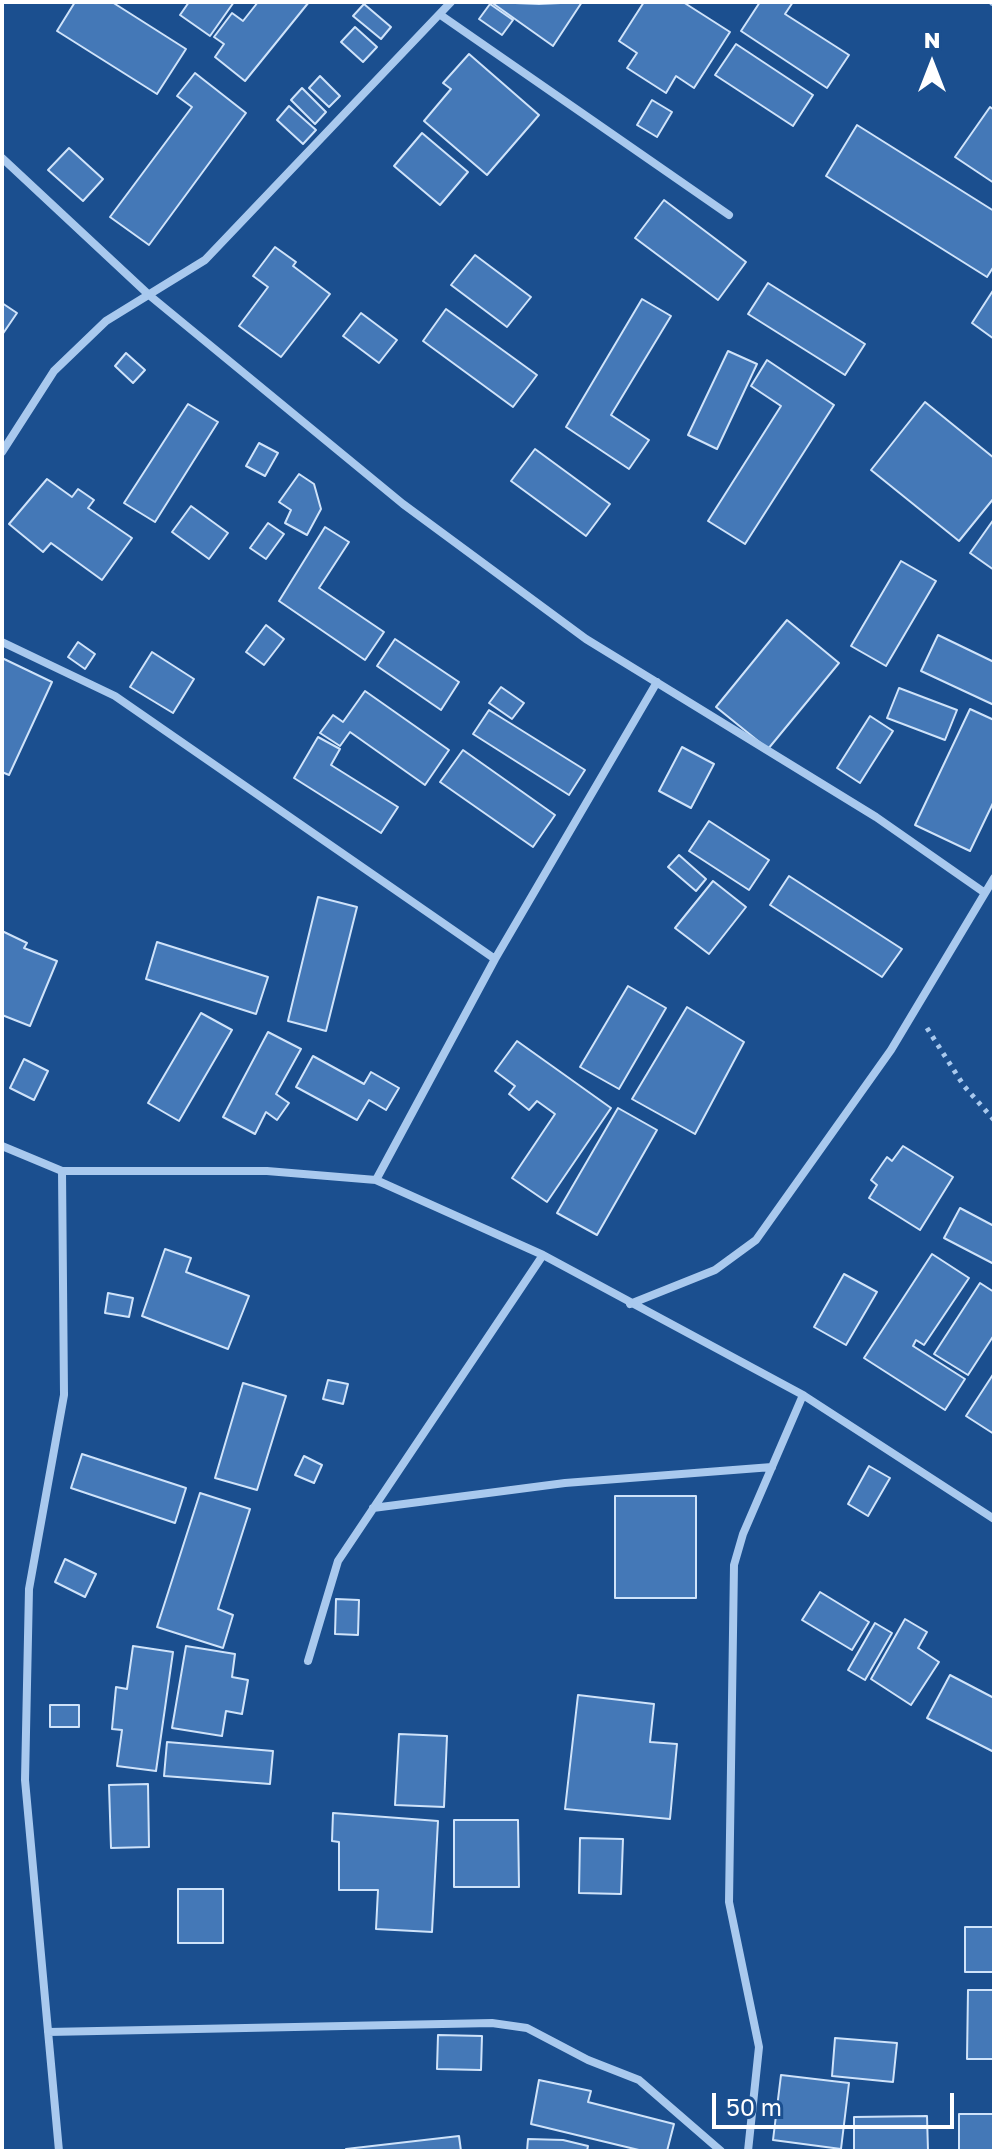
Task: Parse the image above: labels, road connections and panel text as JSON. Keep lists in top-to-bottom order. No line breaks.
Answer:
{"scale_bar":"50 m","north":"top"}
